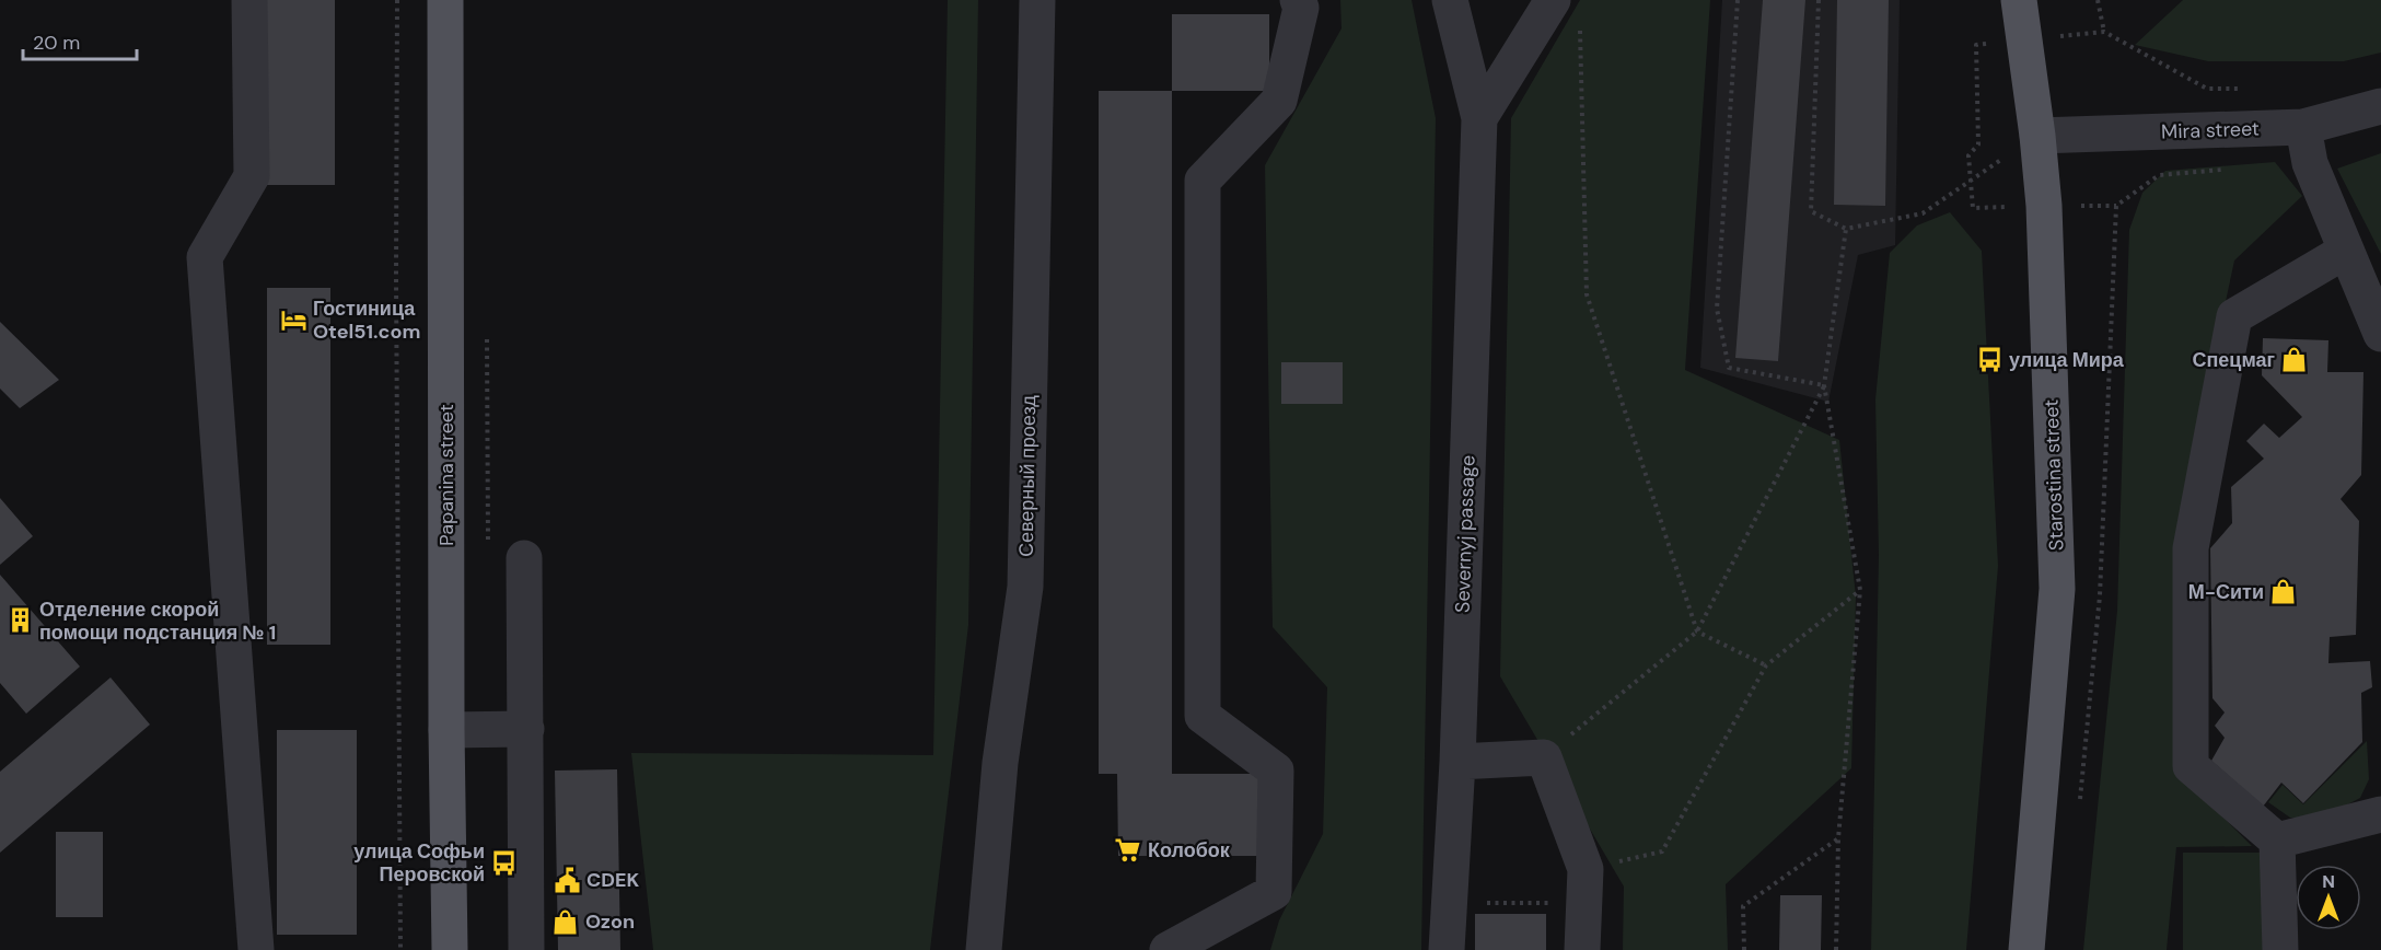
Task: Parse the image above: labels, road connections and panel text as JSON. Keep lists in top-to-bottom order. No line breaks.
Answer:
{"streets":{"main road":["Papanina street","Starostina street"],"street":["Mira street","Северный проезд","Severnyj passage"]},"crossings":[["Mira street","Starostina street"]],"places":{"hotel":["Гостиница Otel51.com"],"bus stop":["улица Мира","улица Софьи Перовской"],"shop":["Спецмаг","М-Сити","Ozon"],"building":["Отделение скорой помощи подстанция № 1"],"supermarket":["Колобок"],"public building":["CDEK"]},"scale_bar":"20 m","north":"top"}
